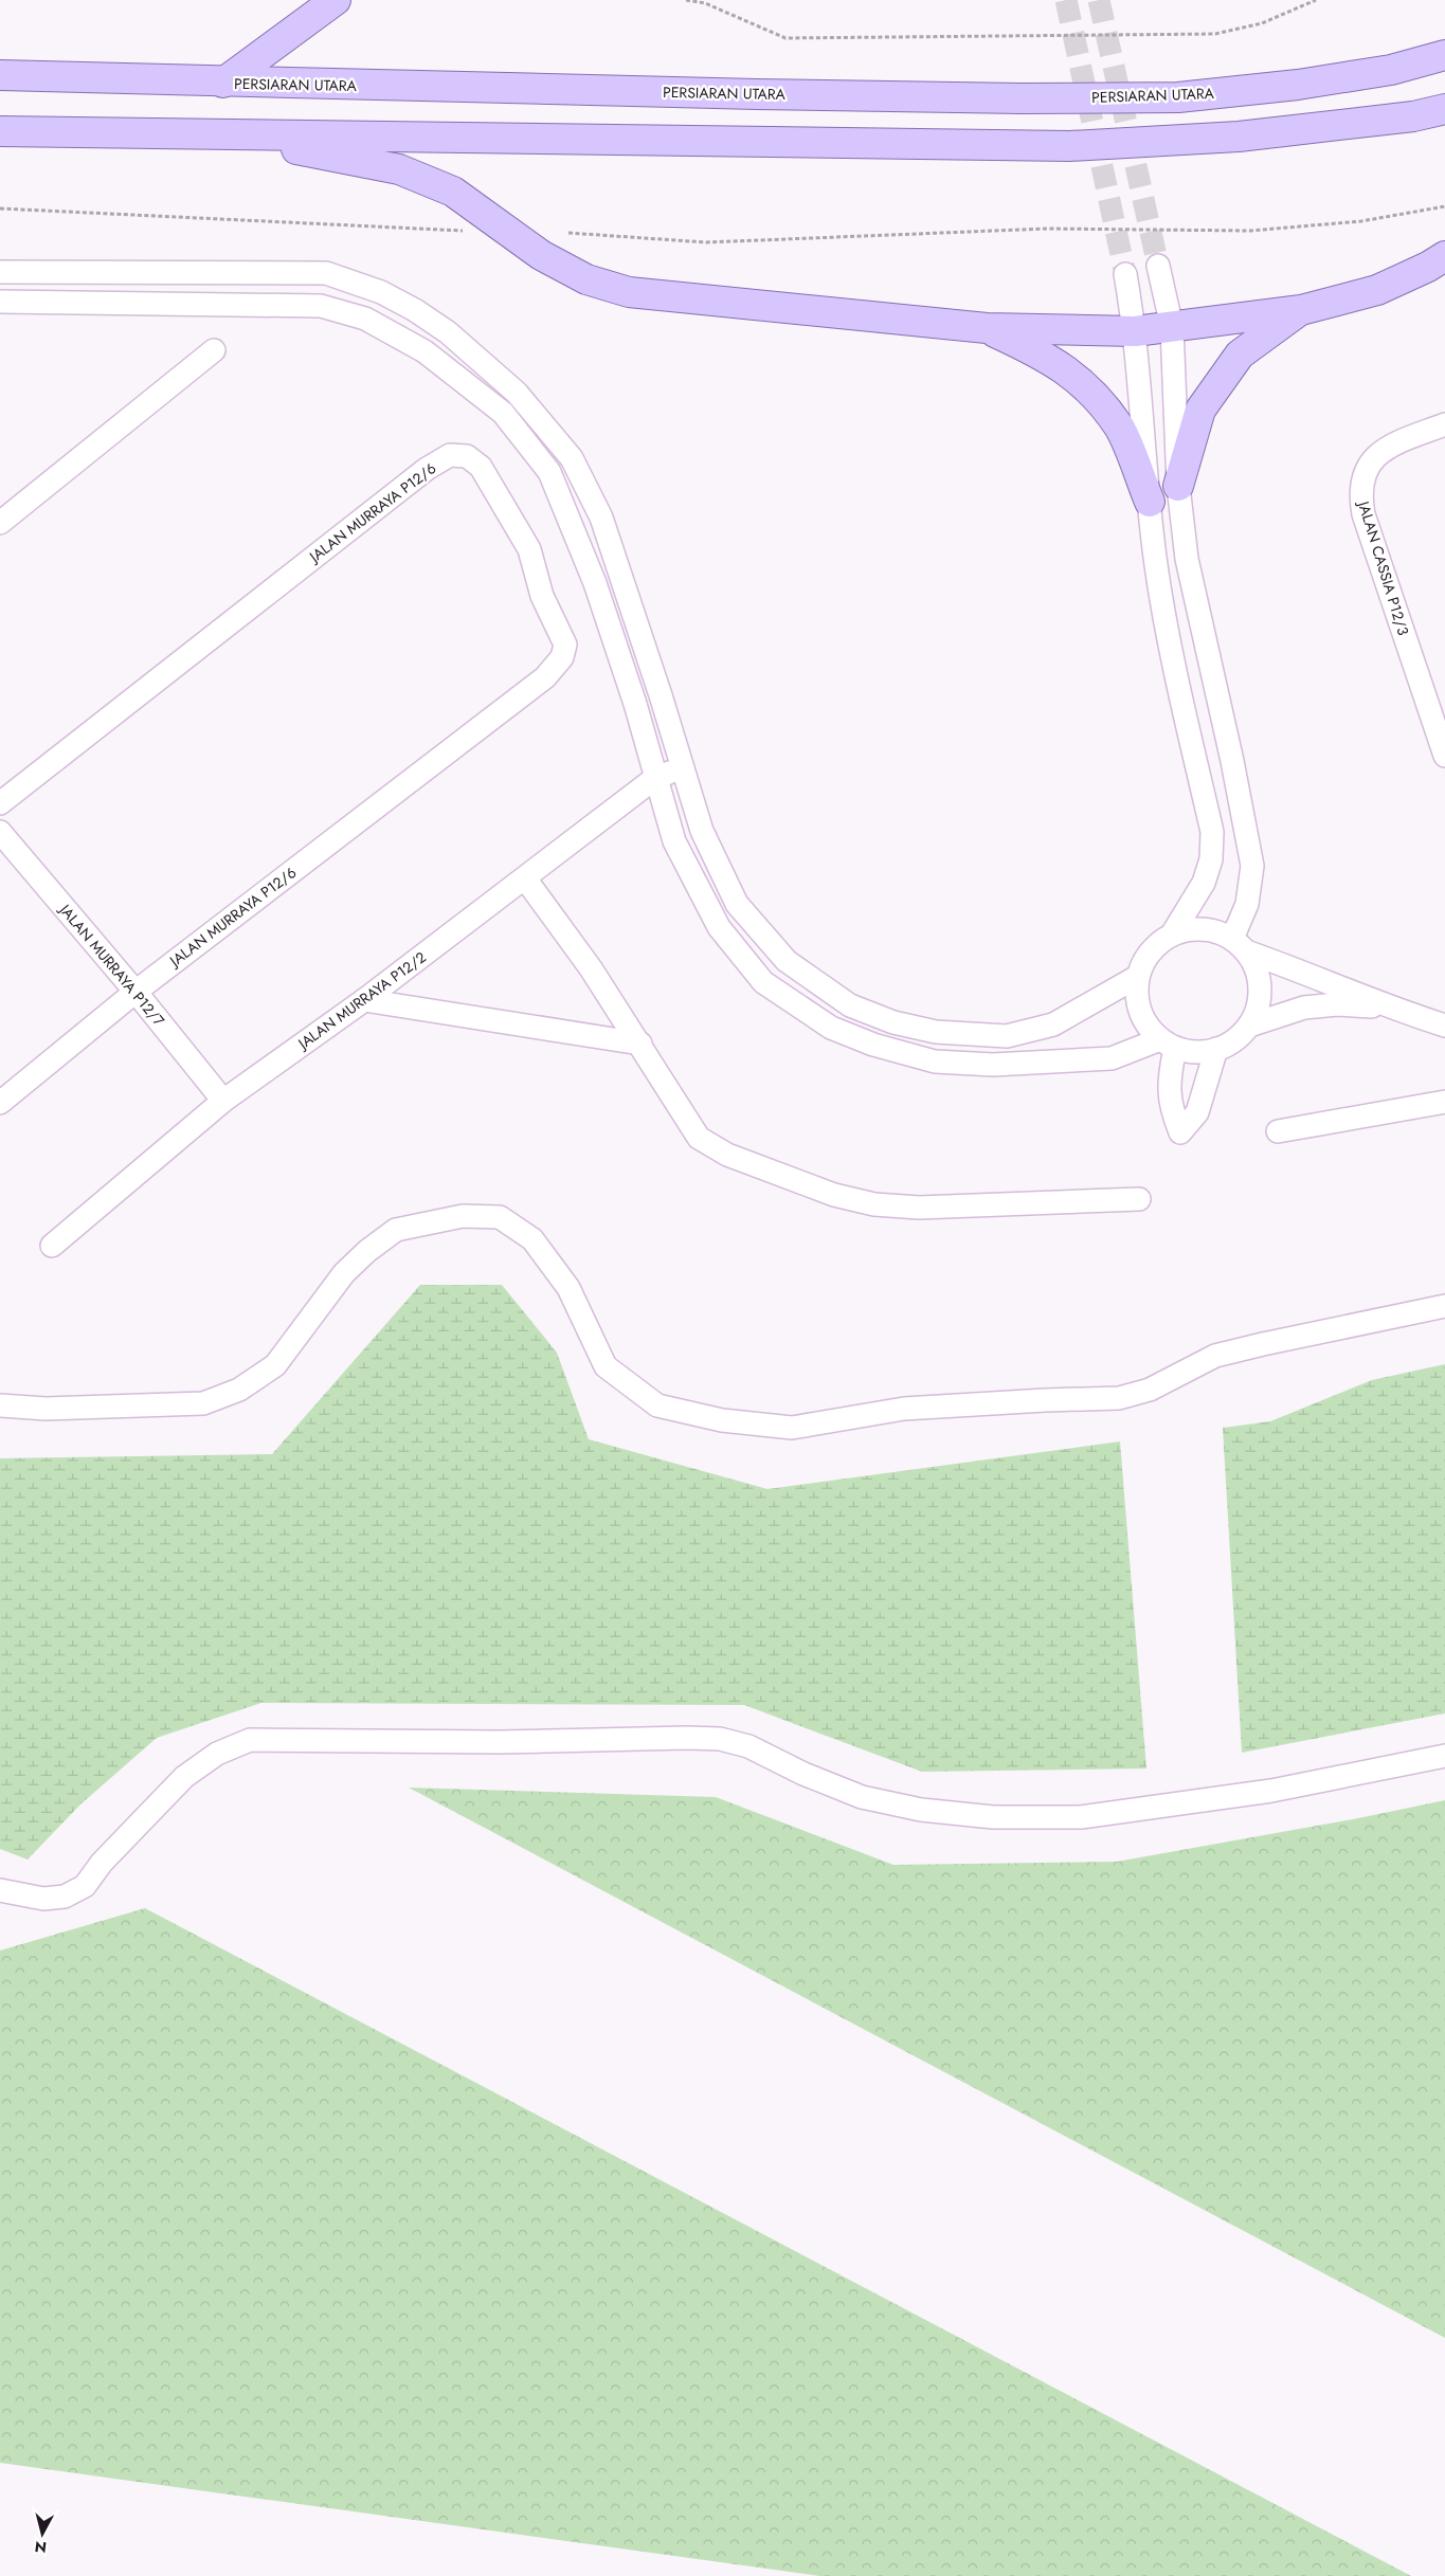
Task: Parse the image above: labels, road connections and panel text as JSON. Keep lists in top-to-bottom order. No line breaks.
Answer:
{"streets":{"main road":["PERSIARAN UTARA"],"street":["JALAN MURRAYA P12/6","JALAN CASSIA P12/3","JALAN MURRAYA P12/7","JALAN MURRAYA P12/2"]},"crossings":[["JALAN MURRAYA P12/6","JALAN MURRAYA P12/7"],["JALAN MURRAYA P12/7","JALAN MURRAYA P12/2"]],"north":"bottom"}
